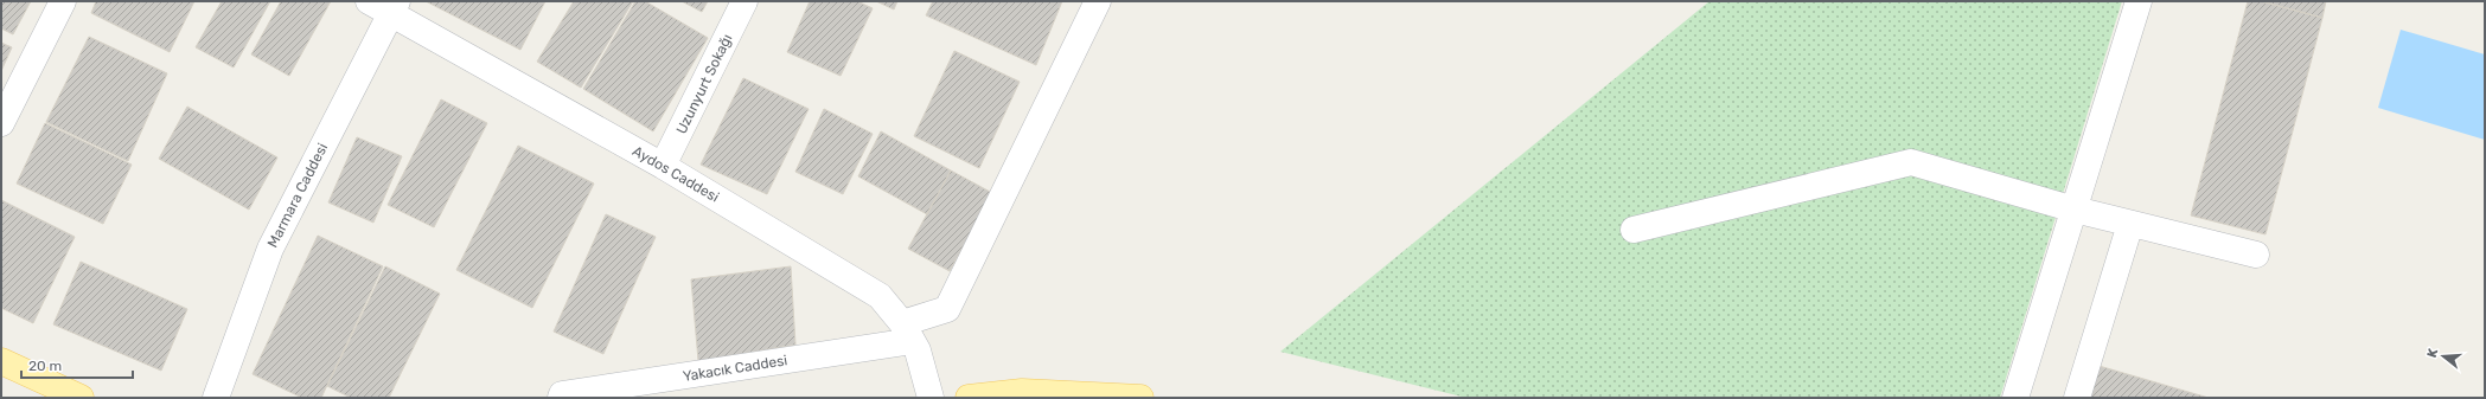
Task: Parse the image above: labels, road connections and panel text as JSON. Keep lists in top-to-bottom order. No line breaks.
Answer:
{"streets":{"street":["Uzunyurt Sokağı","Aydos Caddesi","Marmara Caddesi","Yakacık Caddesi"]},"crossings":[["Uzunyurt Sokağı","Aydos Caddesi"],["Aydos Caddesi","Marmara Caddesi"],["Aydos Caddesi","Yakacık Caddesi"]],"scale_bar":"20 m","north":"left"}
